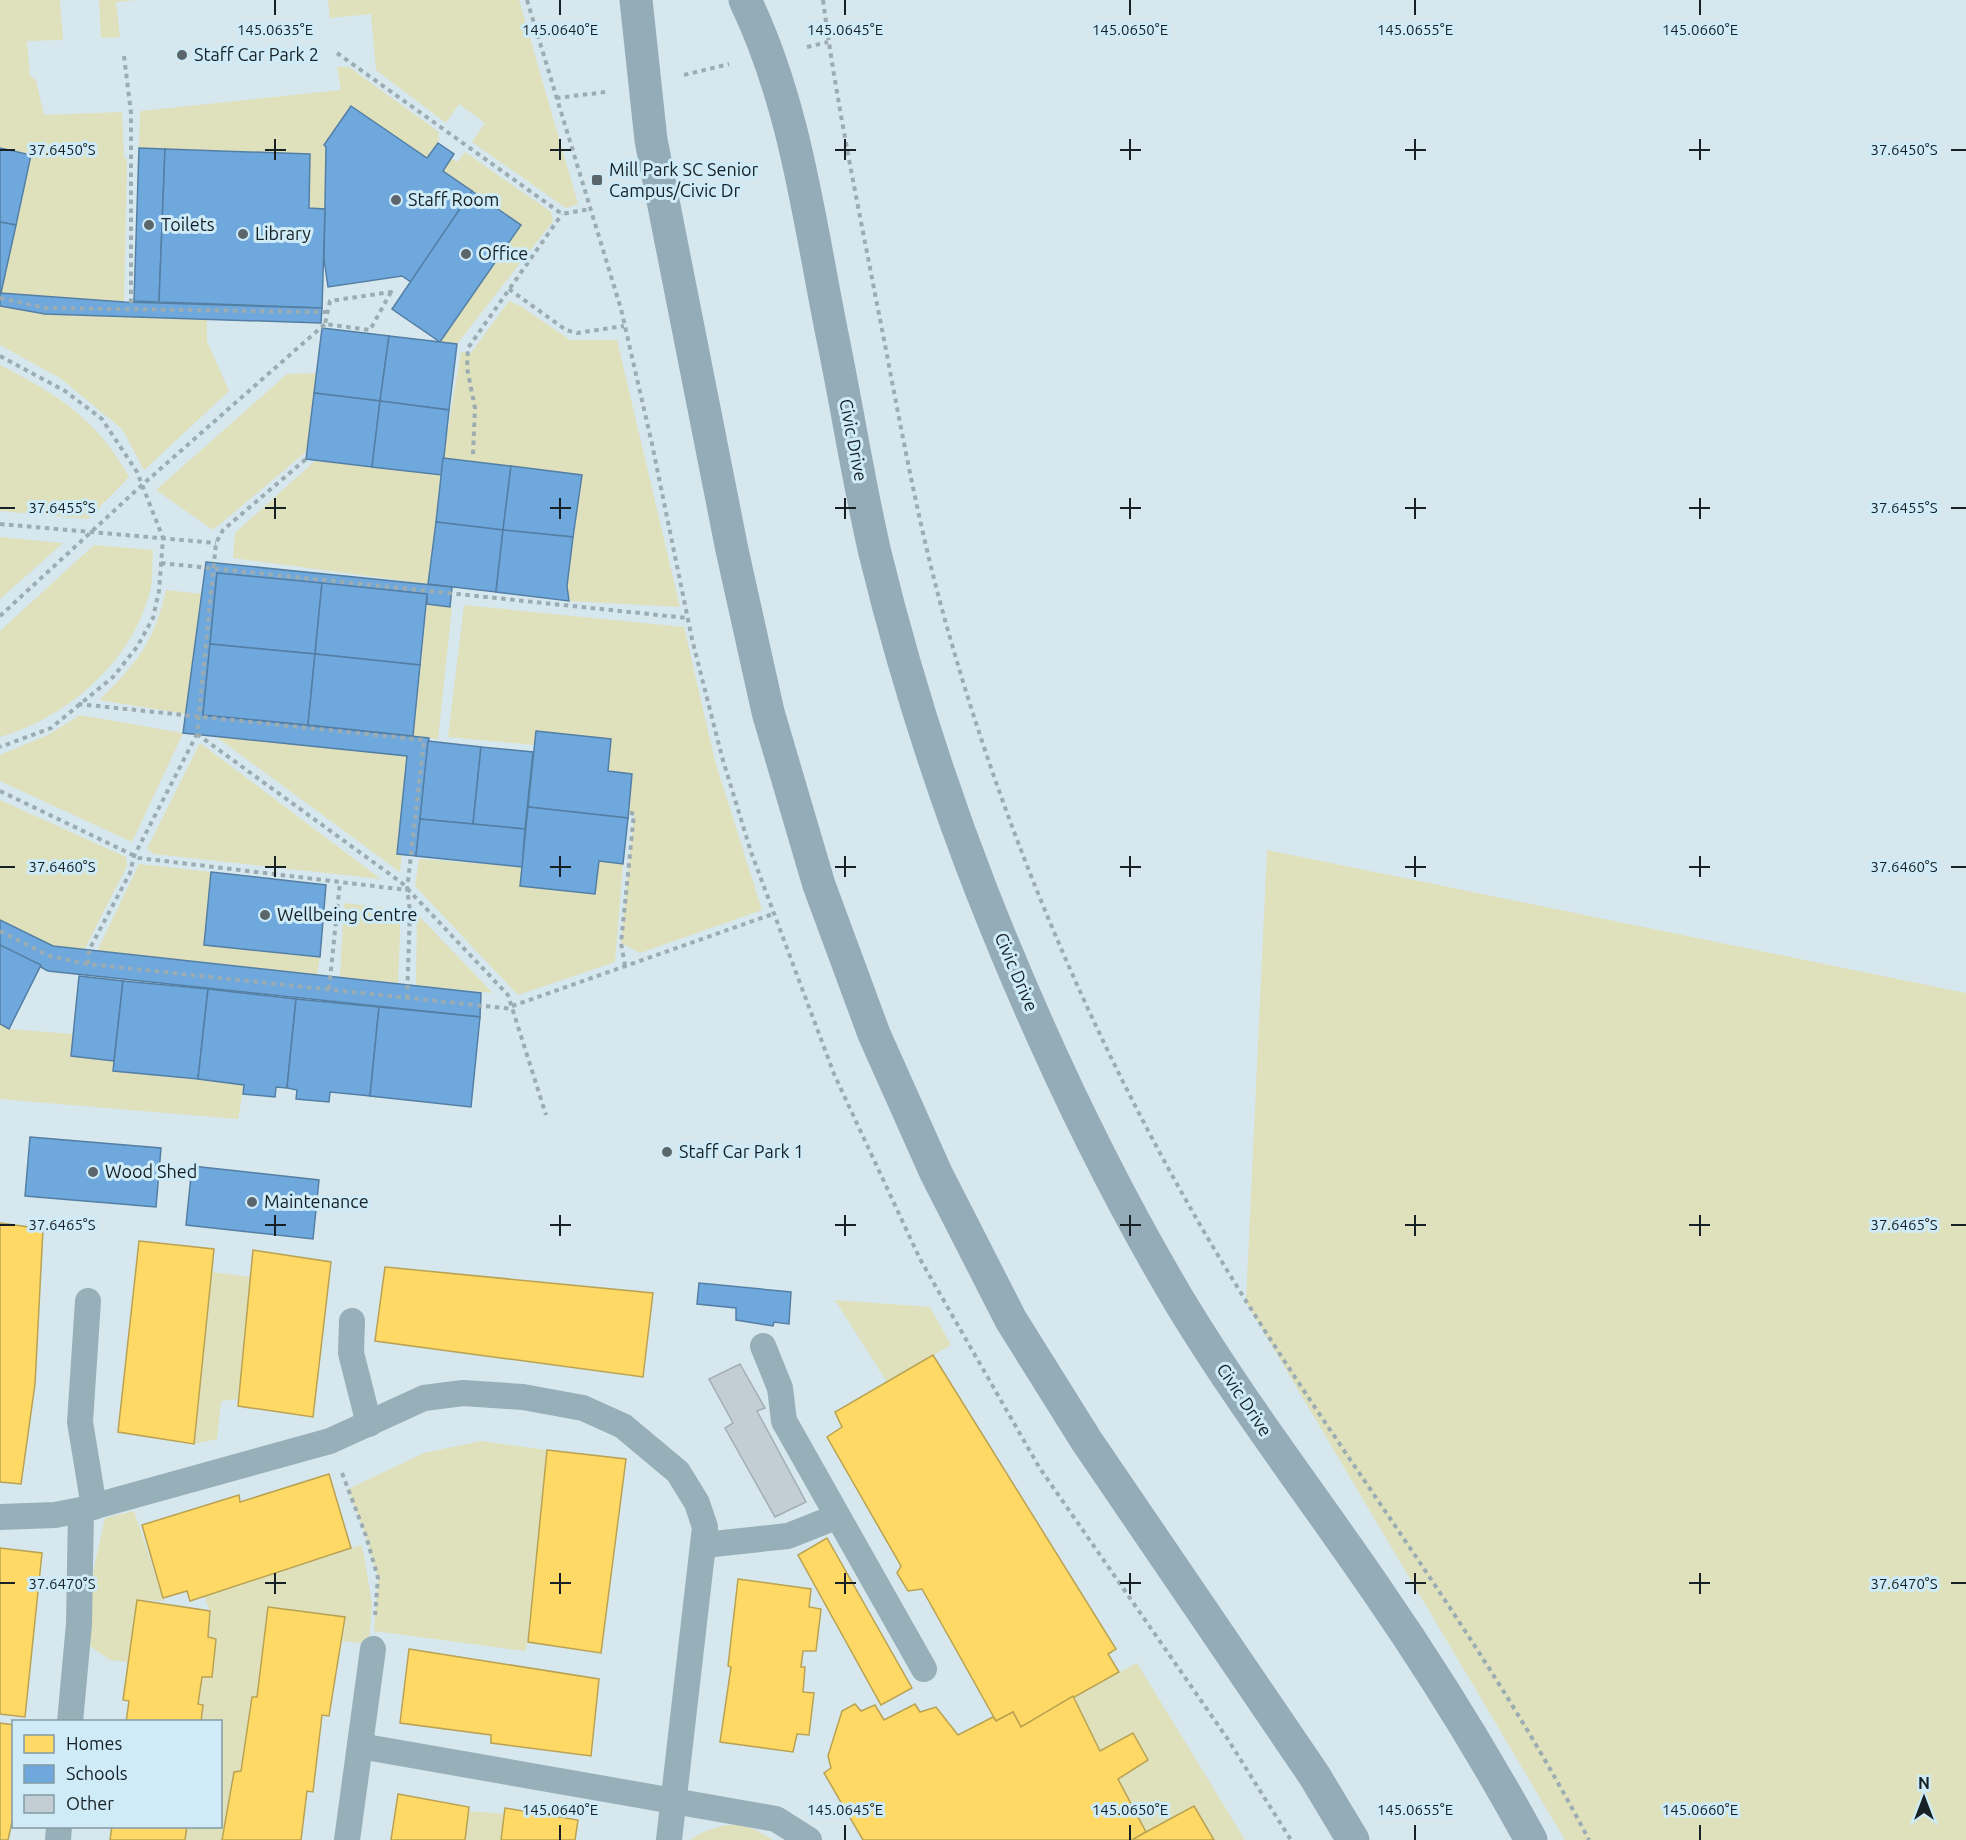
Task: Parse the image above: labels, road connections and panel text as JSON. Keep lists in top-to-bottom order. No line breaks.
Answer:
{"streets":{"main road":["Civic Drive"]},"places":{"other":["Staff Car Park 2","Staff Room","Toilets","Library","Office","Wellbeing Centre","Staff Car Park 1","Wood Shed","Maintenance"],"transit":["Mill Park SC Senior Campus/Civic Dr"]},"legend":["Homes","Schools","Other"],"north":"top","coordinates":["145.0635°E","145.0640°E","145.0645°E","145.0650°E","145.0655°E","145.0660°E","37.6450°S","37.6455°S","37.6460°S","37.6465°S","37.6470°S"]}
